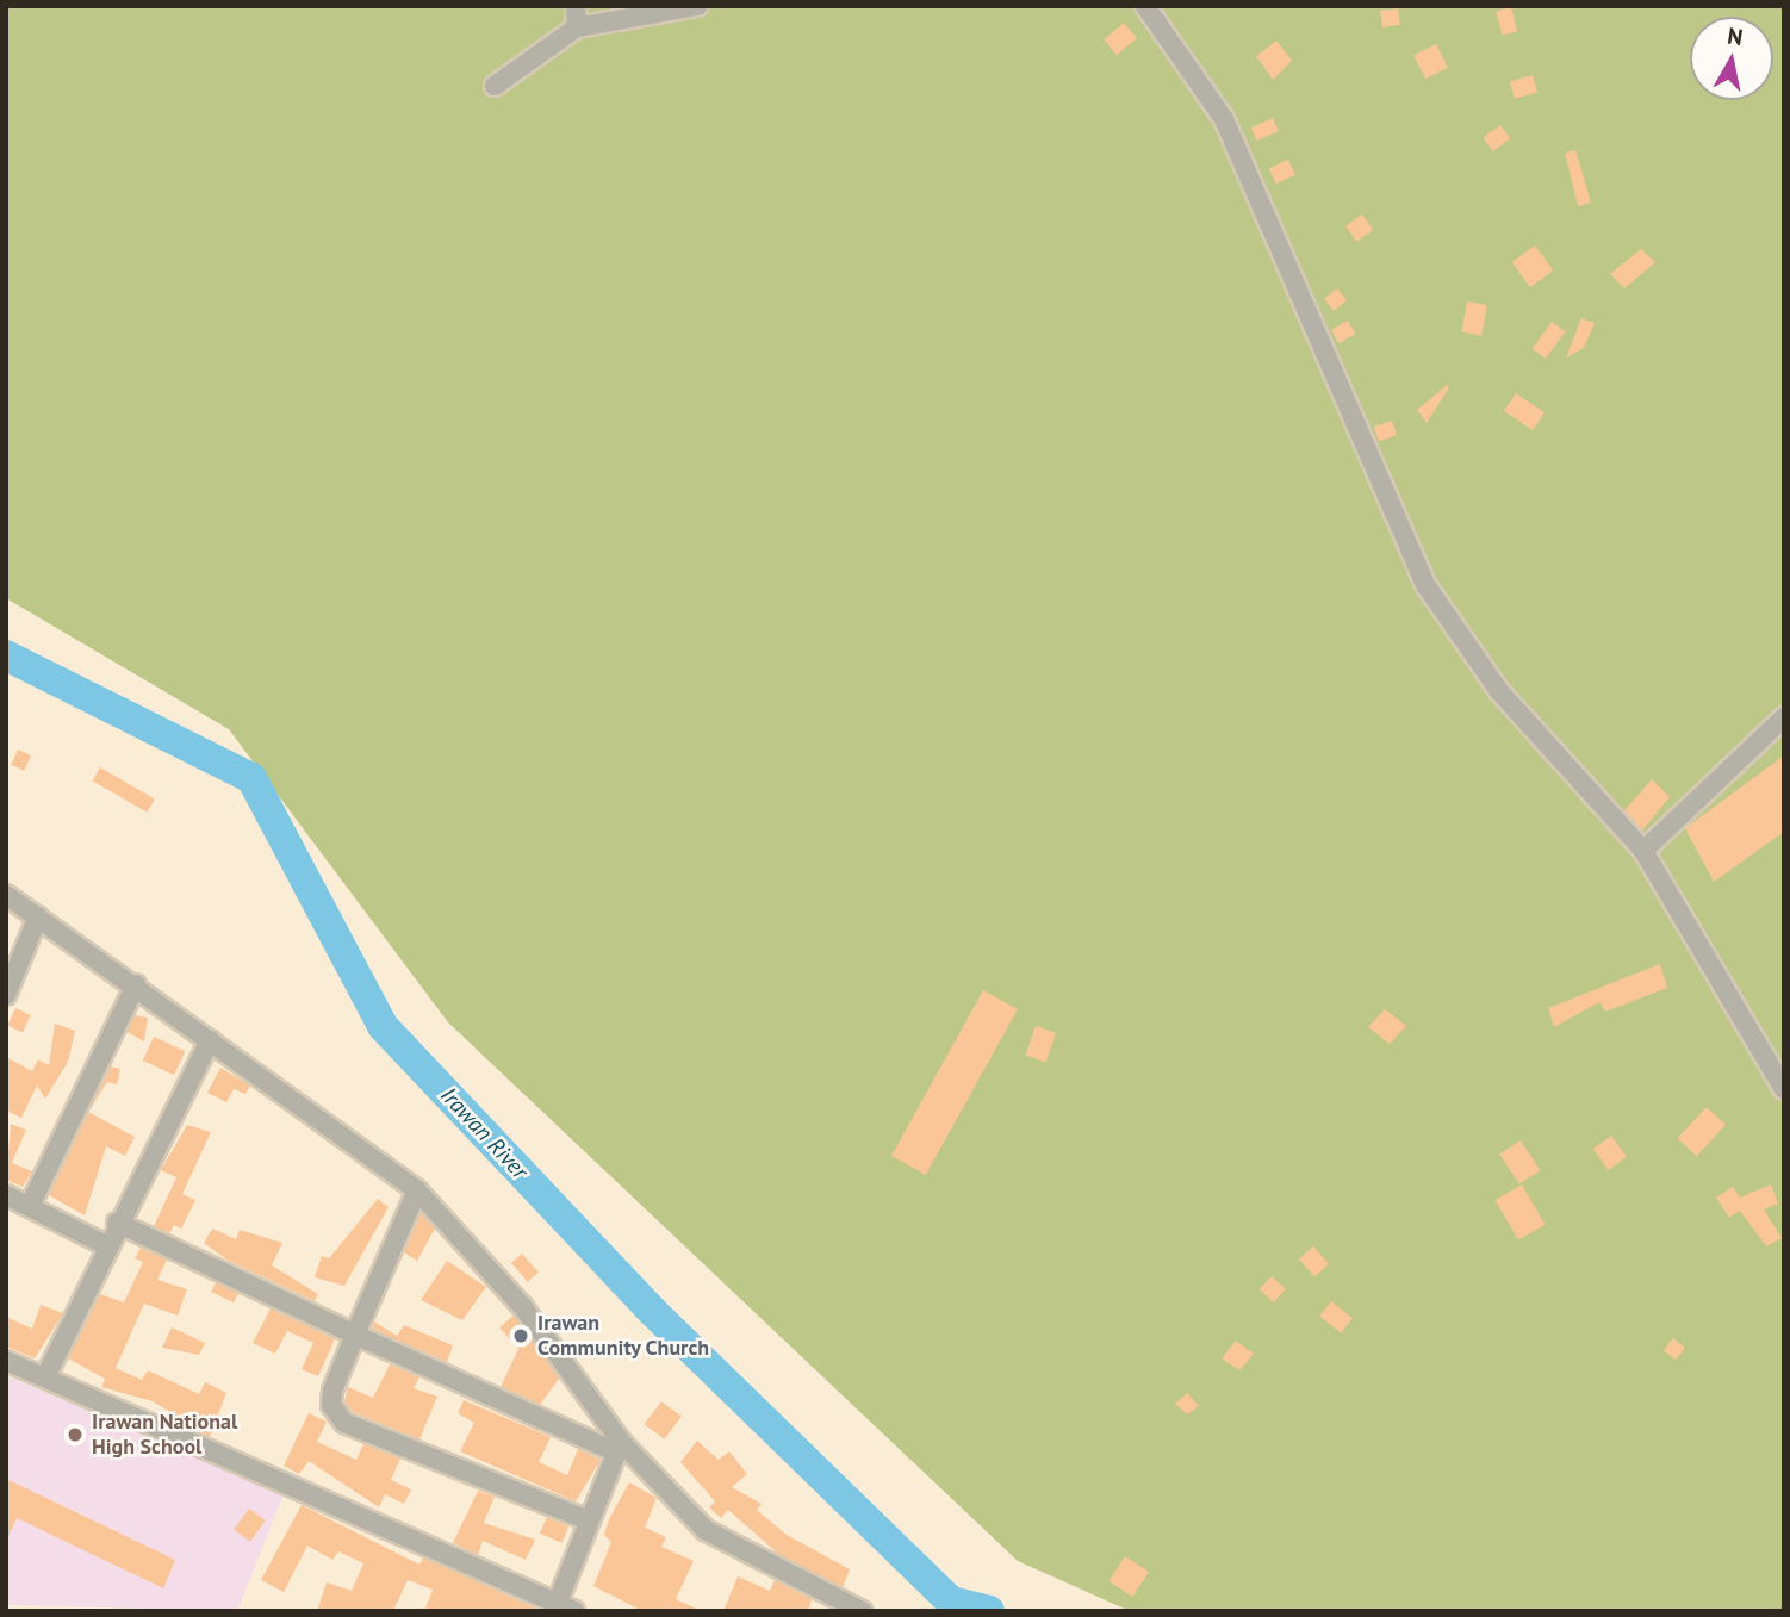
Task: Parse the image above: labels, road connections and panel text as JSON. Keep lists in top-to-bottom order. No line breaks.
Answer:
{"water":["Irawan River"],"places":["Irawan Community Church","Irawan National High School"],"north":"top"}
